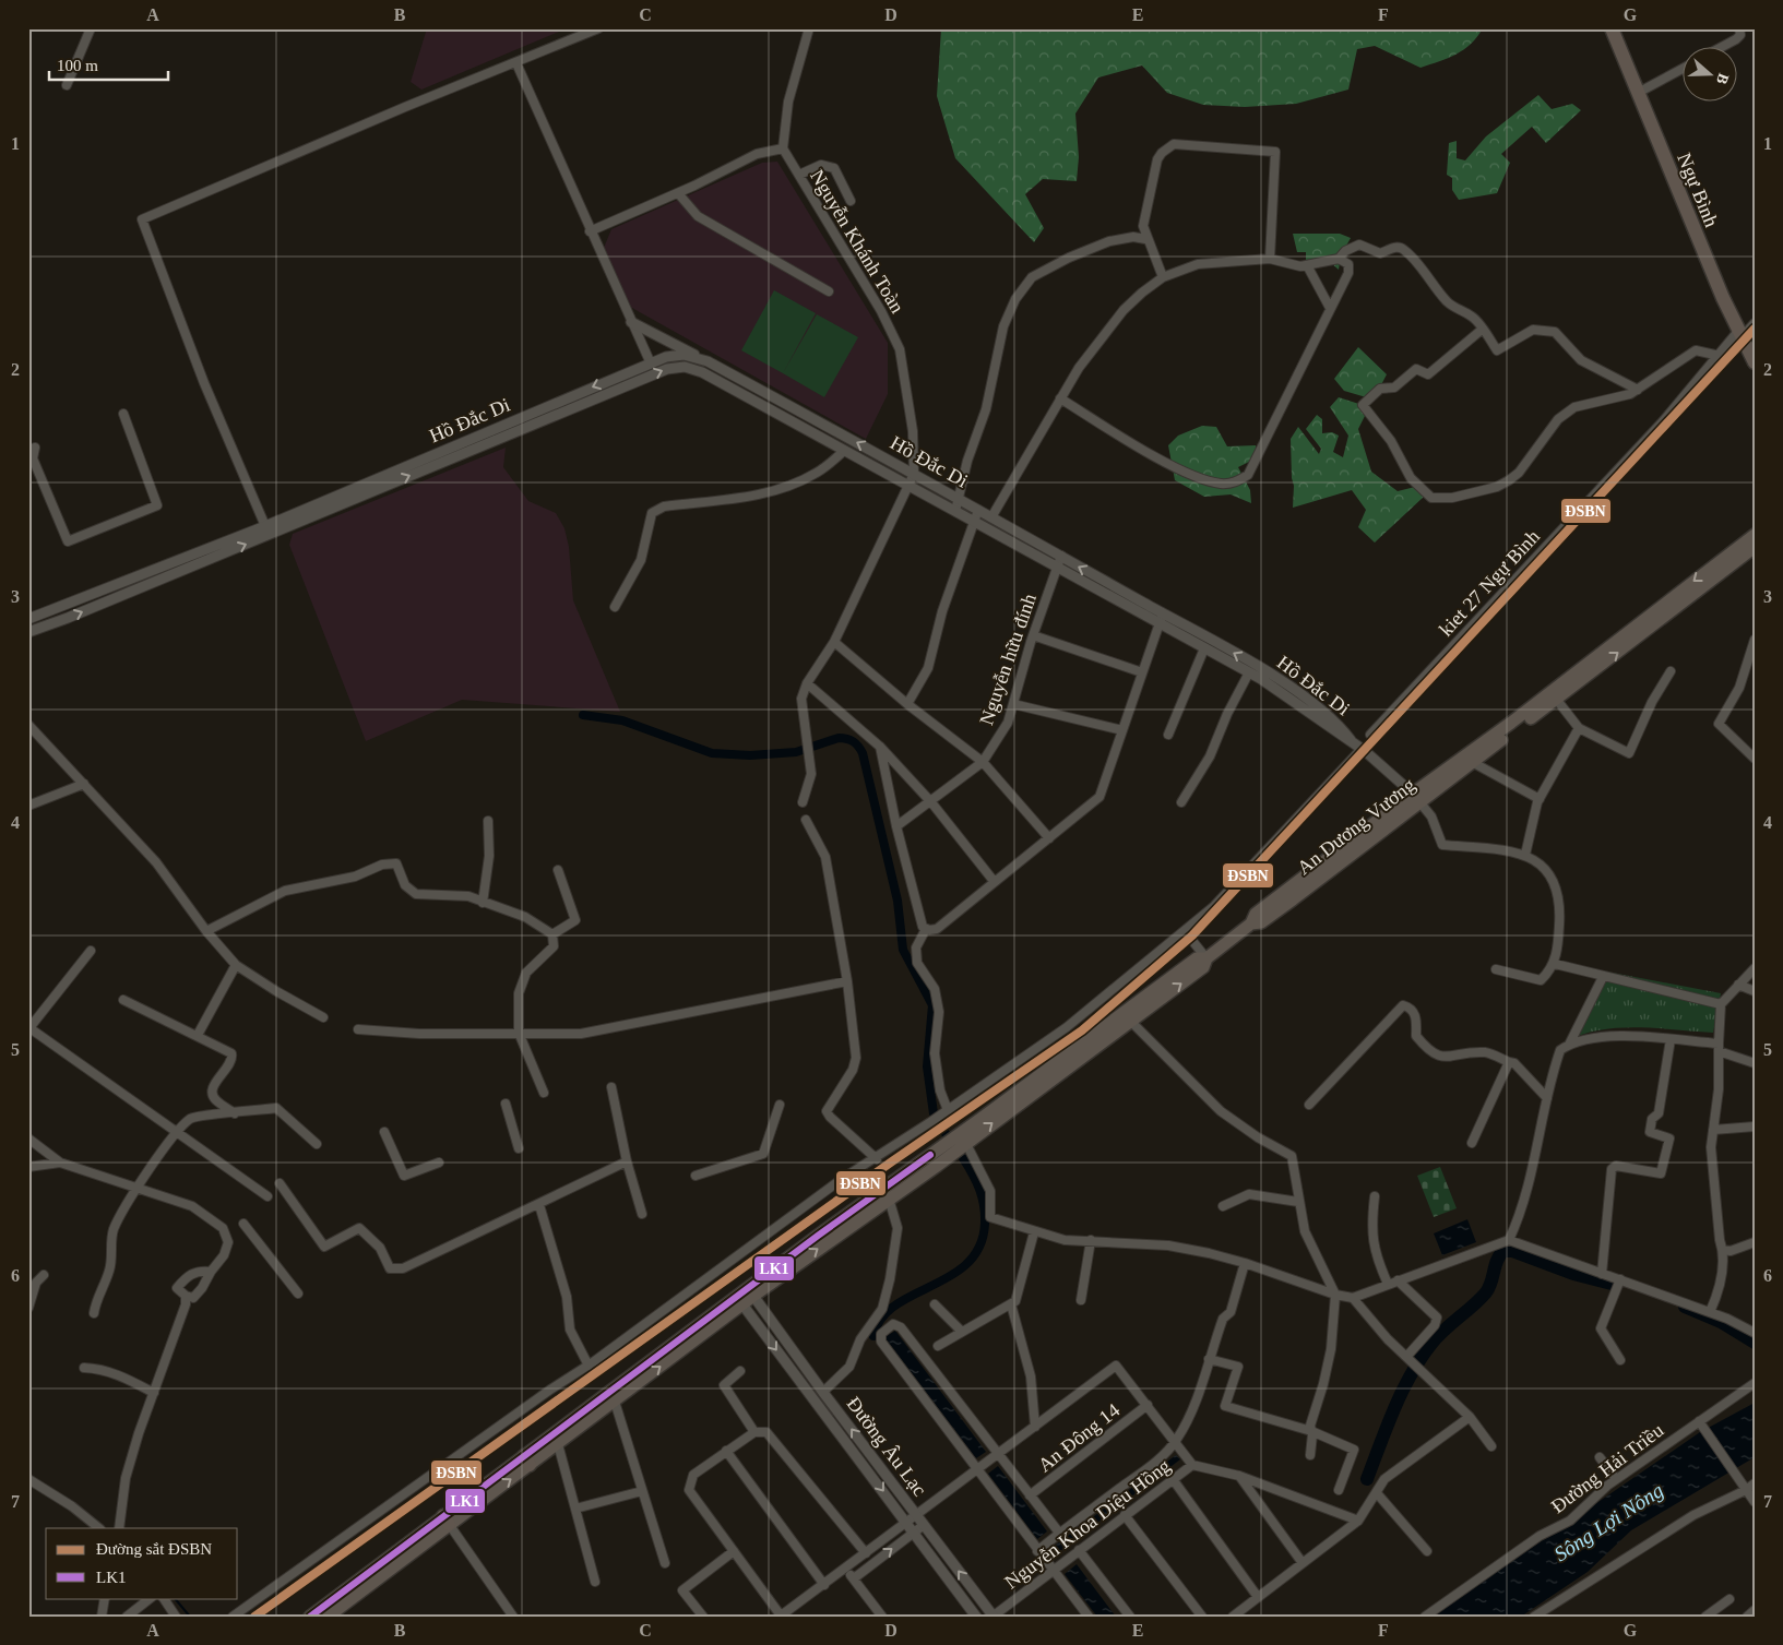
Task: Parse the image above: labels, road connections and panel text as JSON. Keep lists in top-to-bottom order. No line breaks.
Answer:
{"streets":{"highway":["Ngự Bình"],"main road":["An Dương Vương"],"street":["Nguyễn Khánh Toàn","Hồ Đắc Di","kiet 27 Ngự Bình","Nguyễn hữu đính","An Đông 14","Đường Âu Lạc","Đường Hải Triều","Nguyễn Khoa Diệu Hồng"]},"crossings":[["Ngự Bình","kiet 27 Ngự Bình"],["Nguyễn Khánh Toàn","Hồ Đắc Di"],["Hồ Đắc Di","Nguyễn hữu đính"],["Đường Âu Lạc","Nguyễn Khoa Diệu Hồng"]],"water":["Sông Lợi Nông"],"lines":["rail line ĐSBN","transit line LK1"],"legend":["Đường sắt ĐSBN","LK1"],"scale_bar":"100 m","north":"right","grid":{"columns":["A","B","C","D","E","F","G"],"rows":["1","2","3","4","5","6","7"]}}
